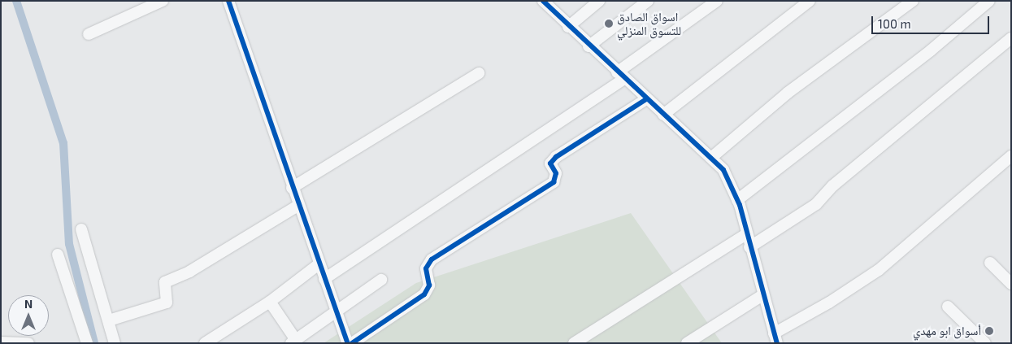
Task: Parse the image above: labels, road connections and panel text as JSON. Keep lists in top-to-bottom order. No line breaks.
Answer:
{"places":["اسواق الصادق للتسوق المنزلي","أسواق ابو مهدي"],"scale_bar":"100 m","north":"top"}
